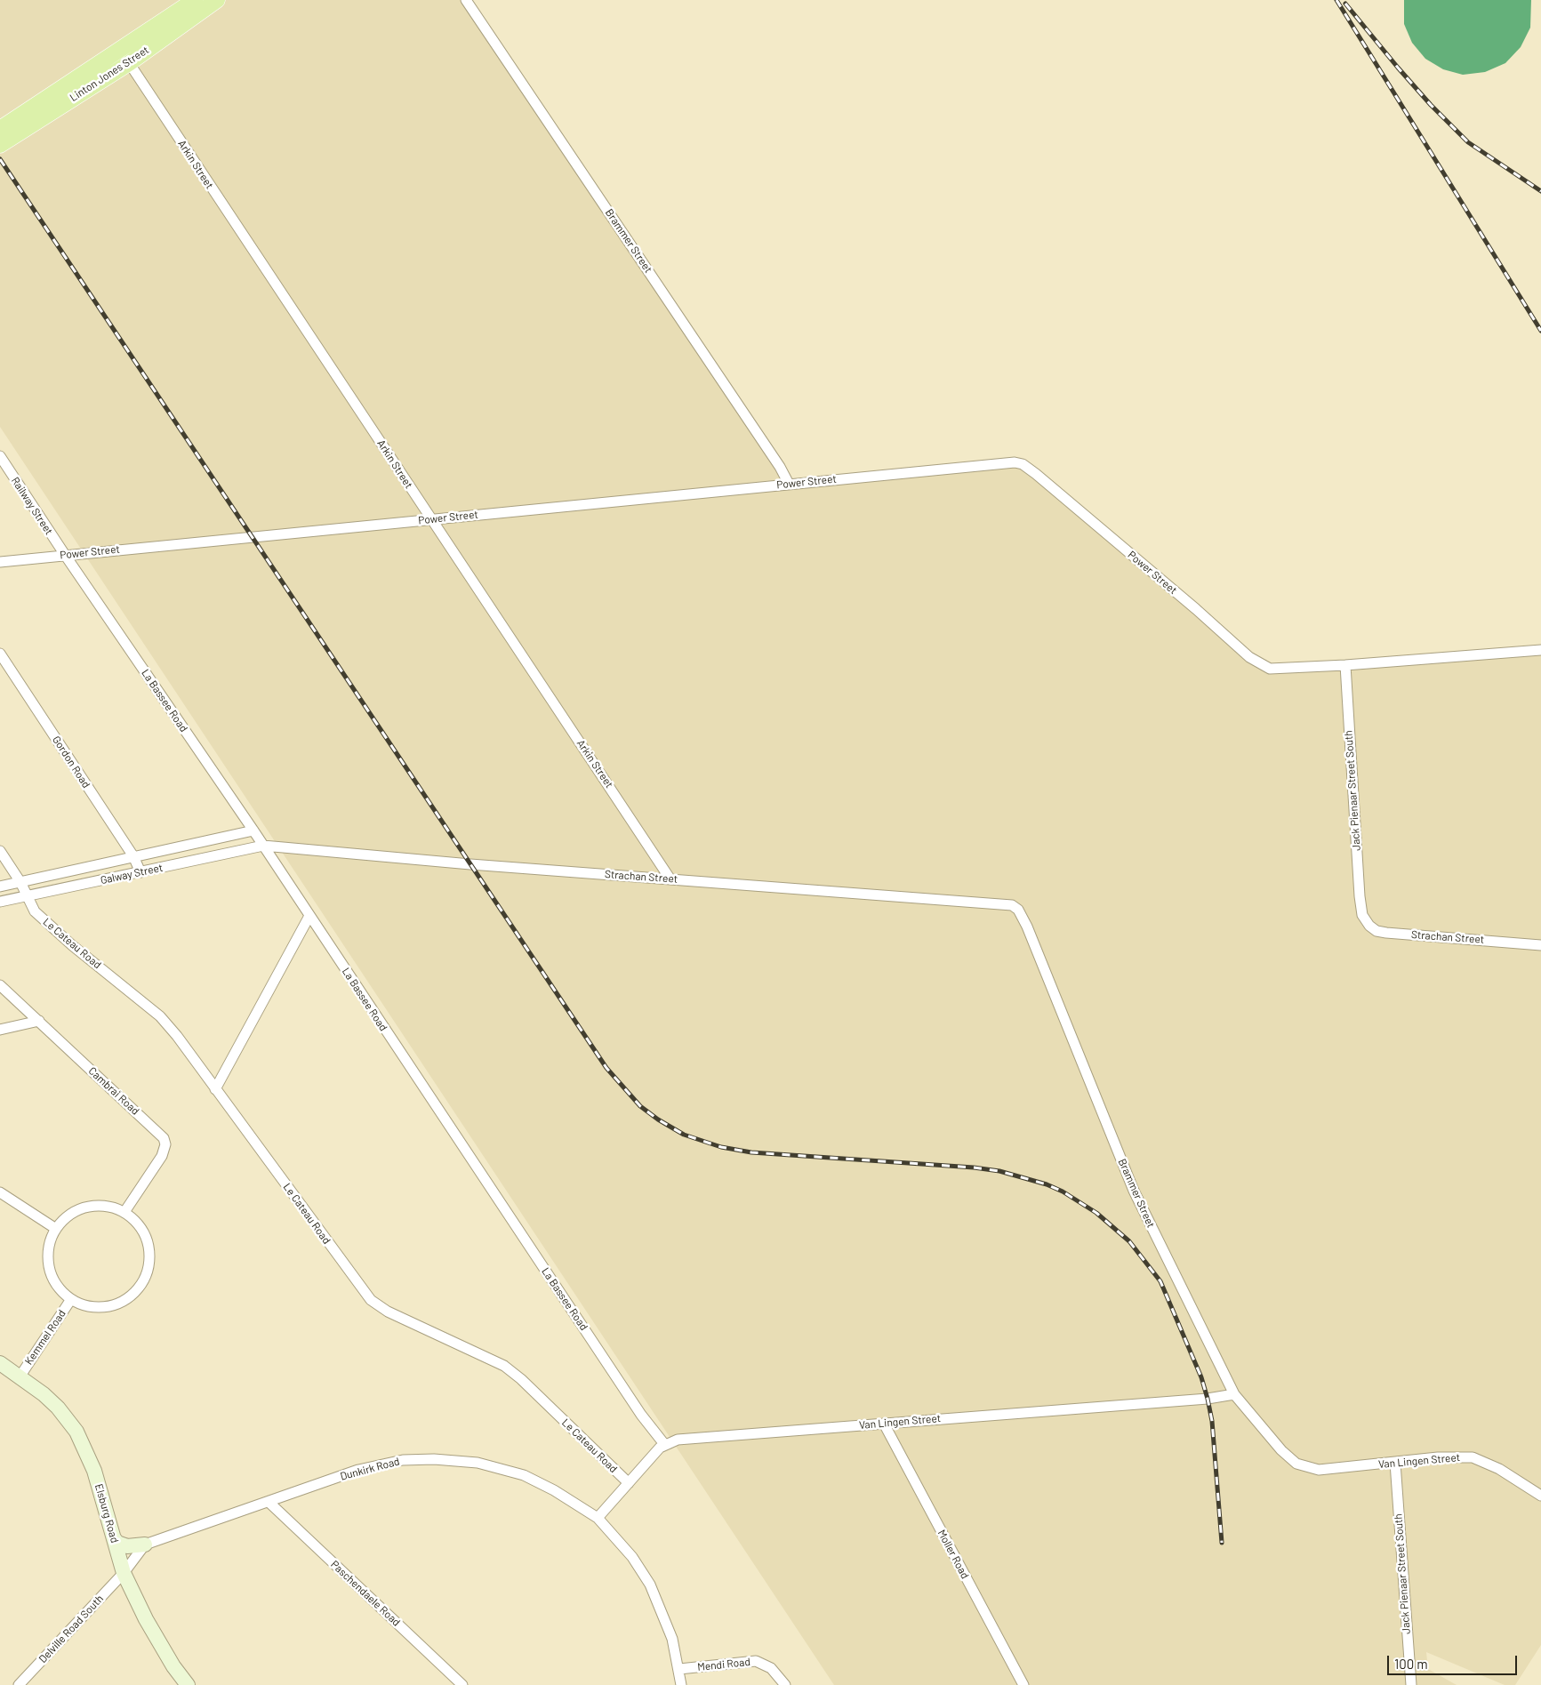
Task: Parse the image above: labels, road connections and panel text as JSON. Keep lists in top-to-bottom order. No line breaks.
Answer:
{"streets":{"main road":["Linton Jones Street","Elsburg Road"],"street":["Arkin Street","Brammer Street","Power Street","Railway Street","La Bassee Road","Gordon Road","Jack Pienaar Street South","Galway Street","Strachan Street","Le Cateau Road","Cambrai Road","Kemmel Road","Van Lingen Street","Dunkirk Road","Moller Road","Paschendaele Road","Delville Road South","Mendi Road"]},"crossings":[["Linton Jones Street","Arkin Street"],["Arkin Street","Power Street"],["Arkin Street","Strachan Street"],["Brammer Street","Power Street"],["Brammer Street","Strachan Street"],["Brammer Street","Van Lingen Street"],["Power Street","Railway Street"],["Power Street","La Bassee Road"],["Power Street","Jack Pienaar Street South"],["Railway Street","La Bassee Road"],["La Bassee Road","Galway Street"],["La Bassee Road","Strachan Street"],["La Bassee Road","Van Lingen Street"],["Gordon Road","Galway Street"],["Jack Pienaar Street South","Strachan Street"],["Jack Pienaar Street South","Van Lingen Street"],["Galway Street","Strachan Street"],["Galway Street","Le Cateau Road"],["Cambrai Road","Kemmel Road"],["Kemmel Road","Elsburg Road"],["Van Lingen Street","Moller Road"],["Dunkirk Road","Paschendaele Road"],["Dunkirk Road","Mendi Road"],["Elsburg Road","Delville Road South"]],"scale_bar":"100 m"}
